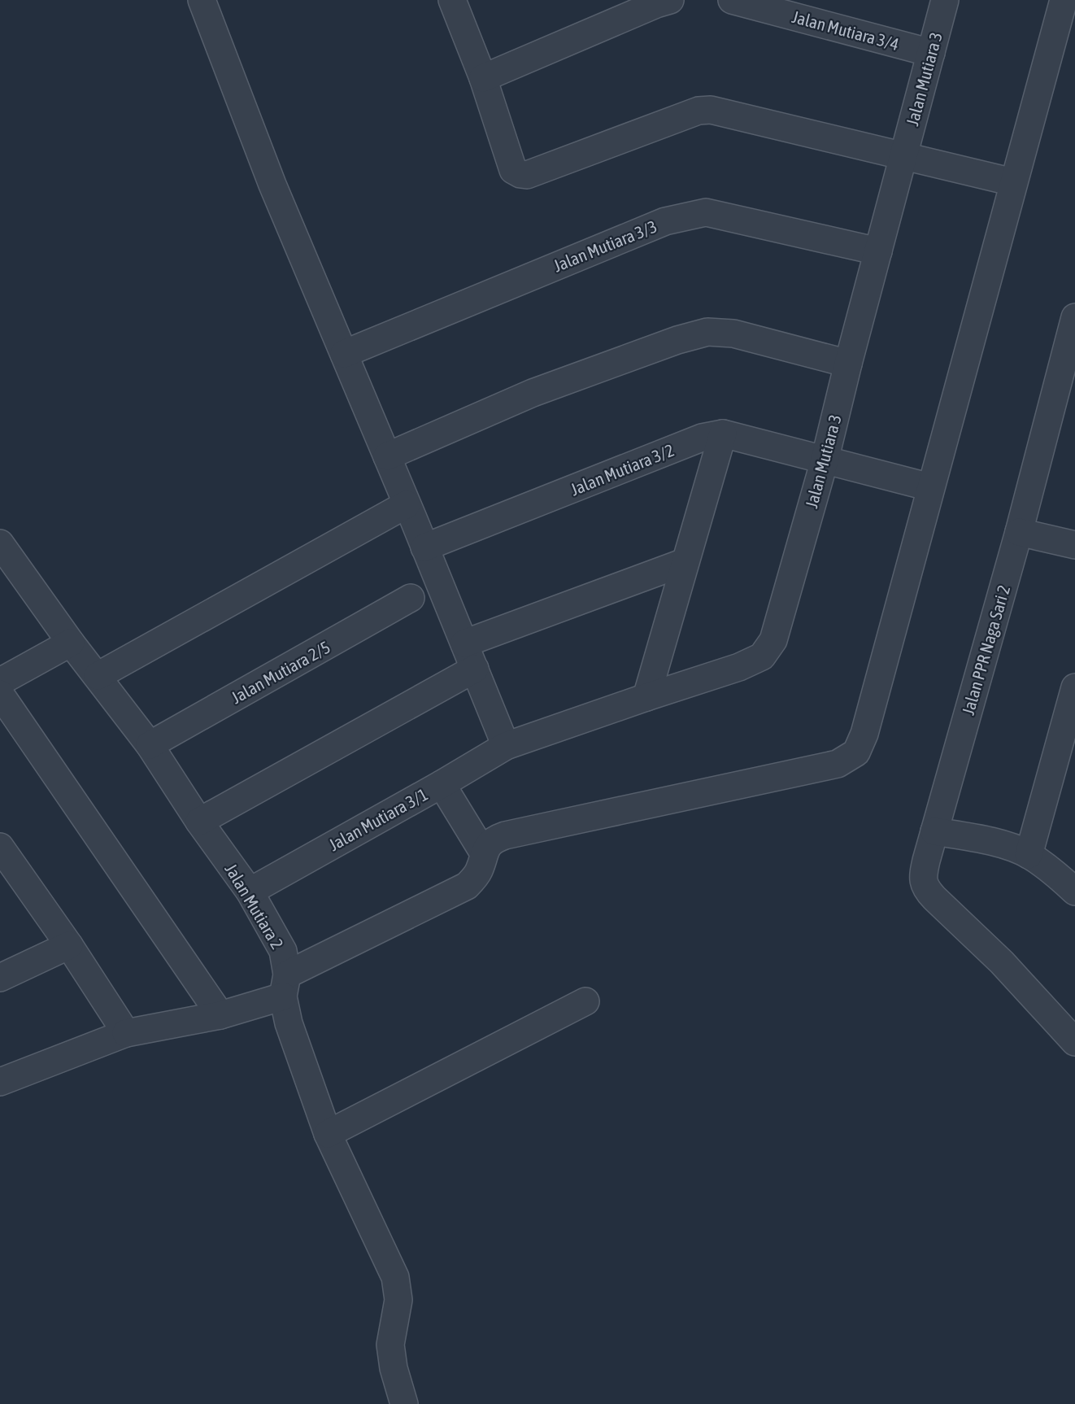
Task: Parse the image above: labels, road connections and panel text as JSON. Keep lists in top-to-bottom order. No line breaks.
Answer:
{"streets":{"street":["Jalan Mutiara 3/4","Jalan Mutiara 3","Jalan Mutiara 3/3","Jalan Mutiara 3/2","Jalan PPR Naga Sari 2","Jalan Mutiara 2/5","Jalan Mutiara 3/1","Jalan Mutiara 2"]},"crossings":[["Jalan Mutiara 3/4","Jalan Mutiara 3"],["Jalan Mutiara 3","Jalan Mutiara 3/3"],["Jalan Mutiara 3","Jalan Mutiara 3/2"],["Jalan Mutiara 3","Jalan Mutiara 3/1"],["Jalan Mutiara 2/5","Jalan Mutiara 2"],["Jalan Mutiara 3/1","Jalan Mutiara 2"]]}
